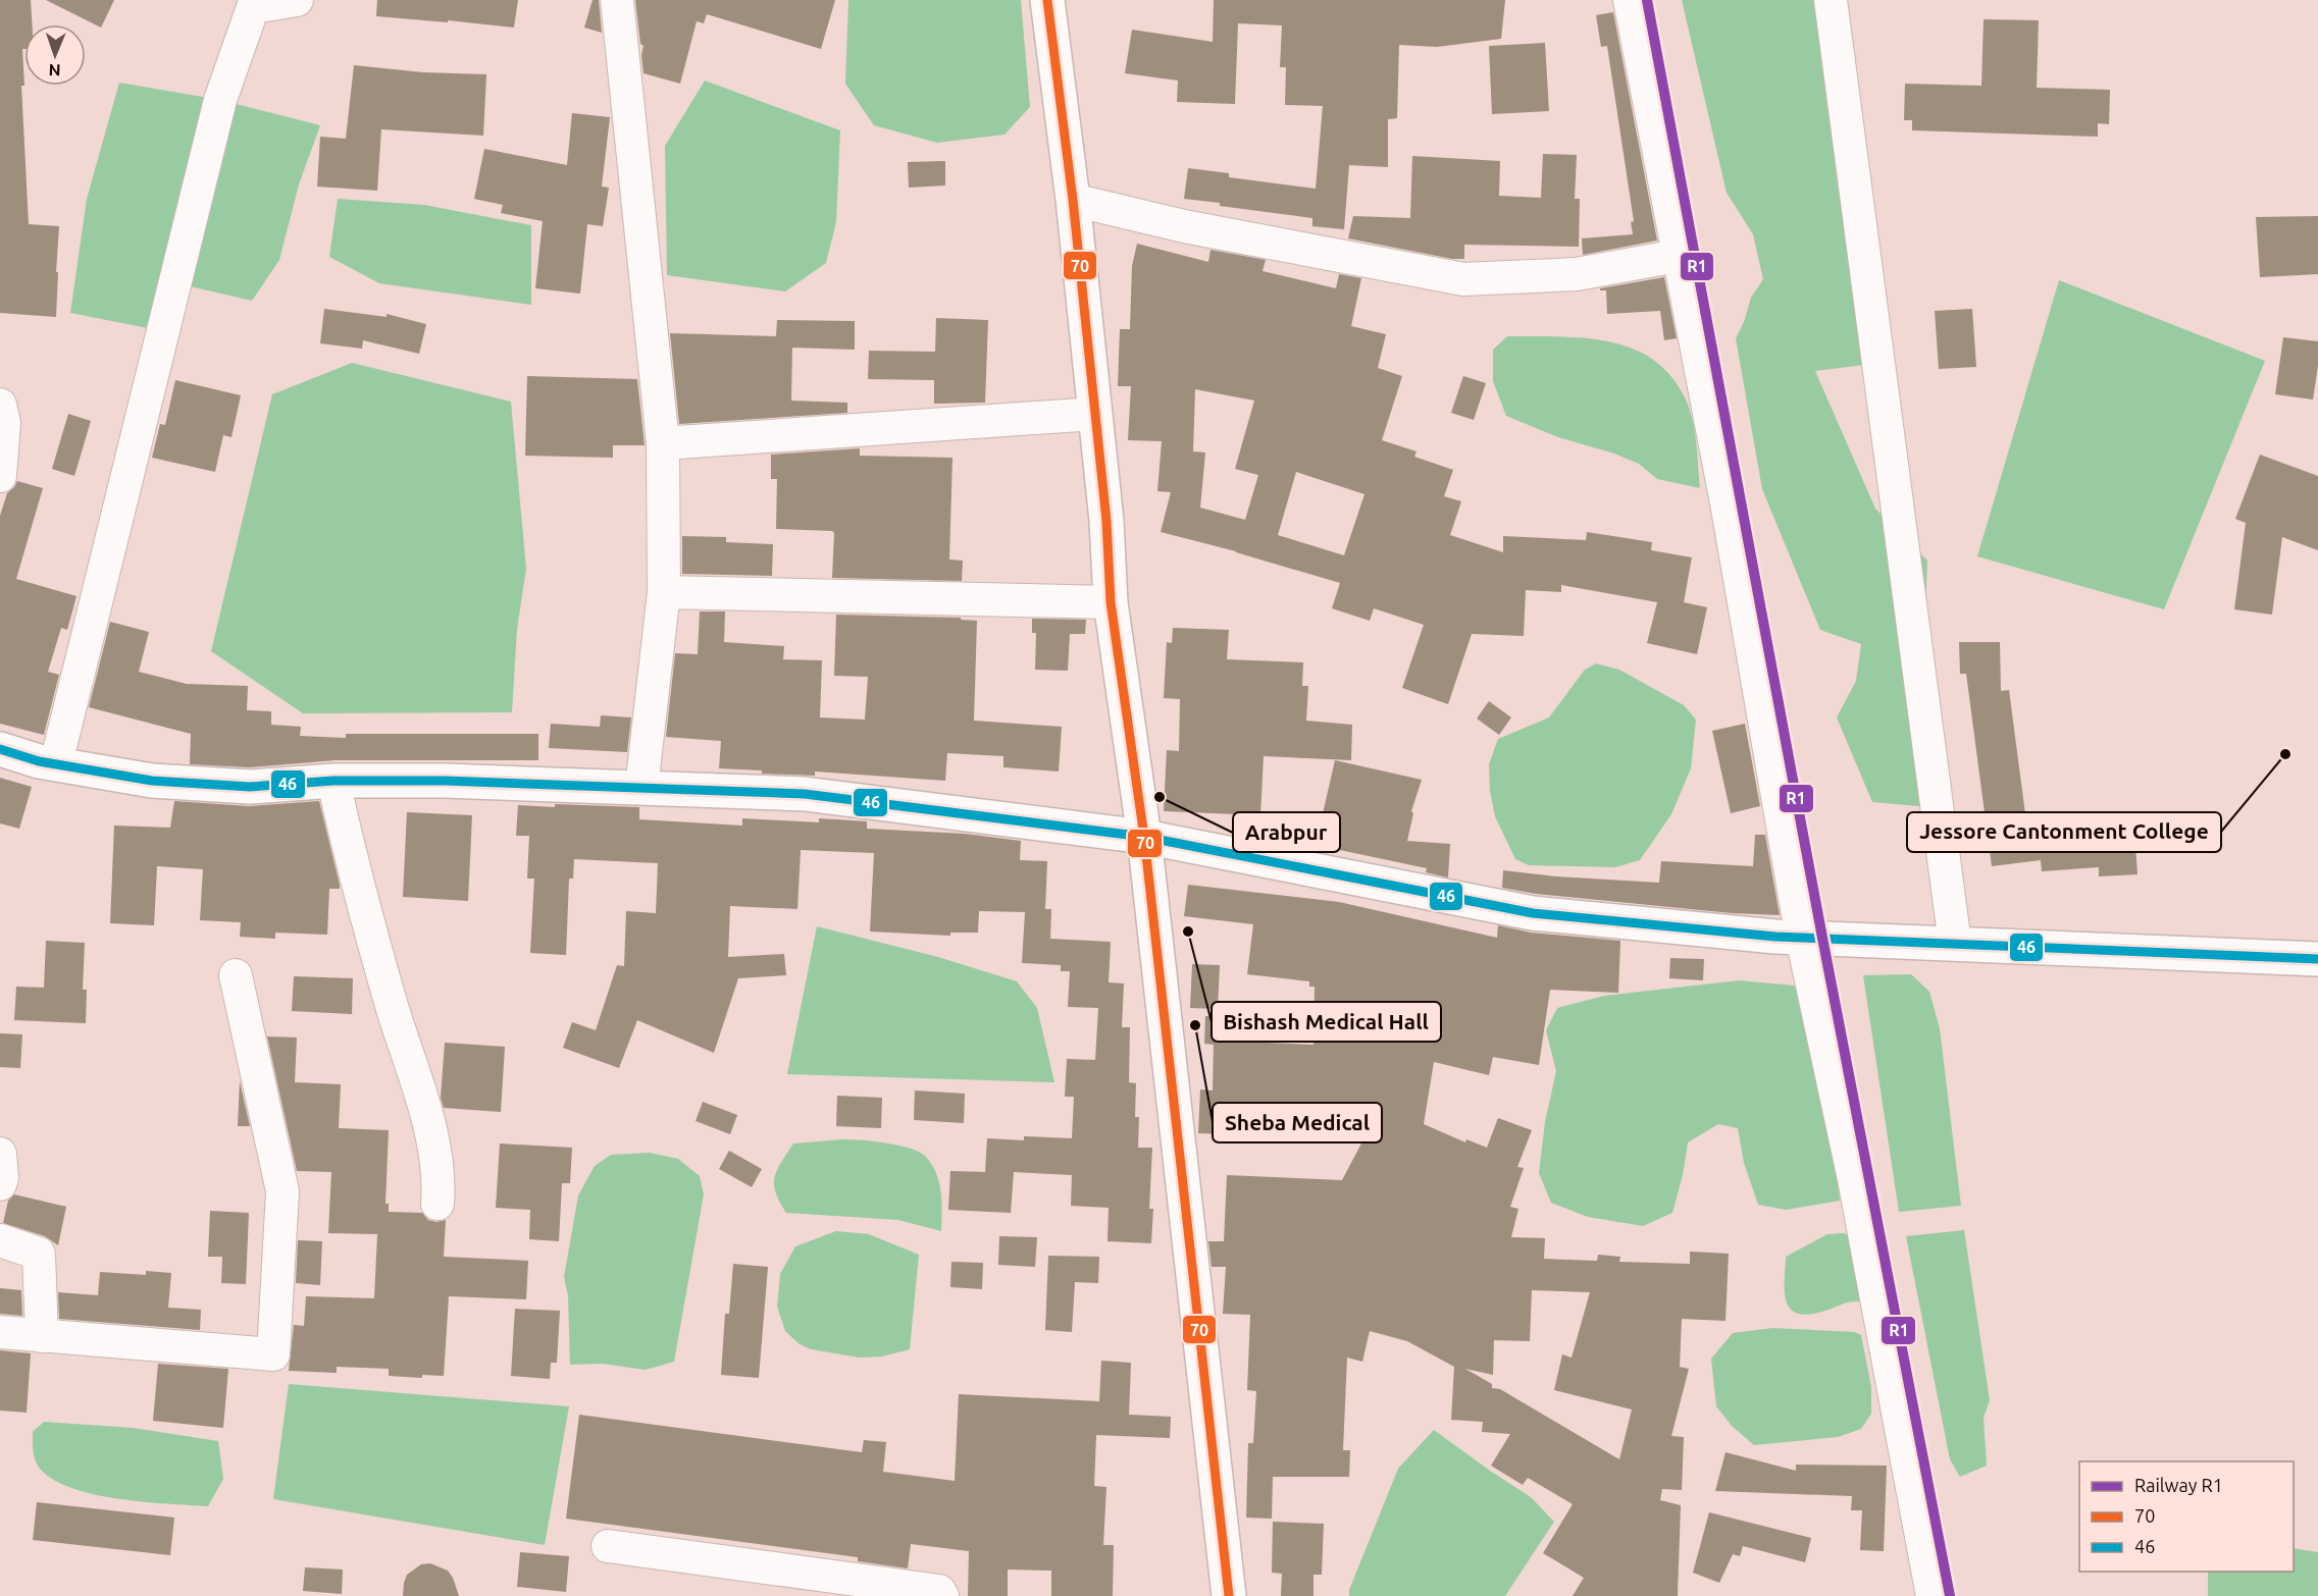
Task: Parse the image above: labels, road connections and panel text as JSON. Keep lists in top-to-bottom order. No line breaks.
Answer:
{"places":["Jessore Cantonment College","Arabpur","Bishash Medical Hall","Sheba Medical"],"lines":["rail line R1","transit line 70","transit line 46"],"legend":["Railway R1","70","46"],"north":"bottom"}
